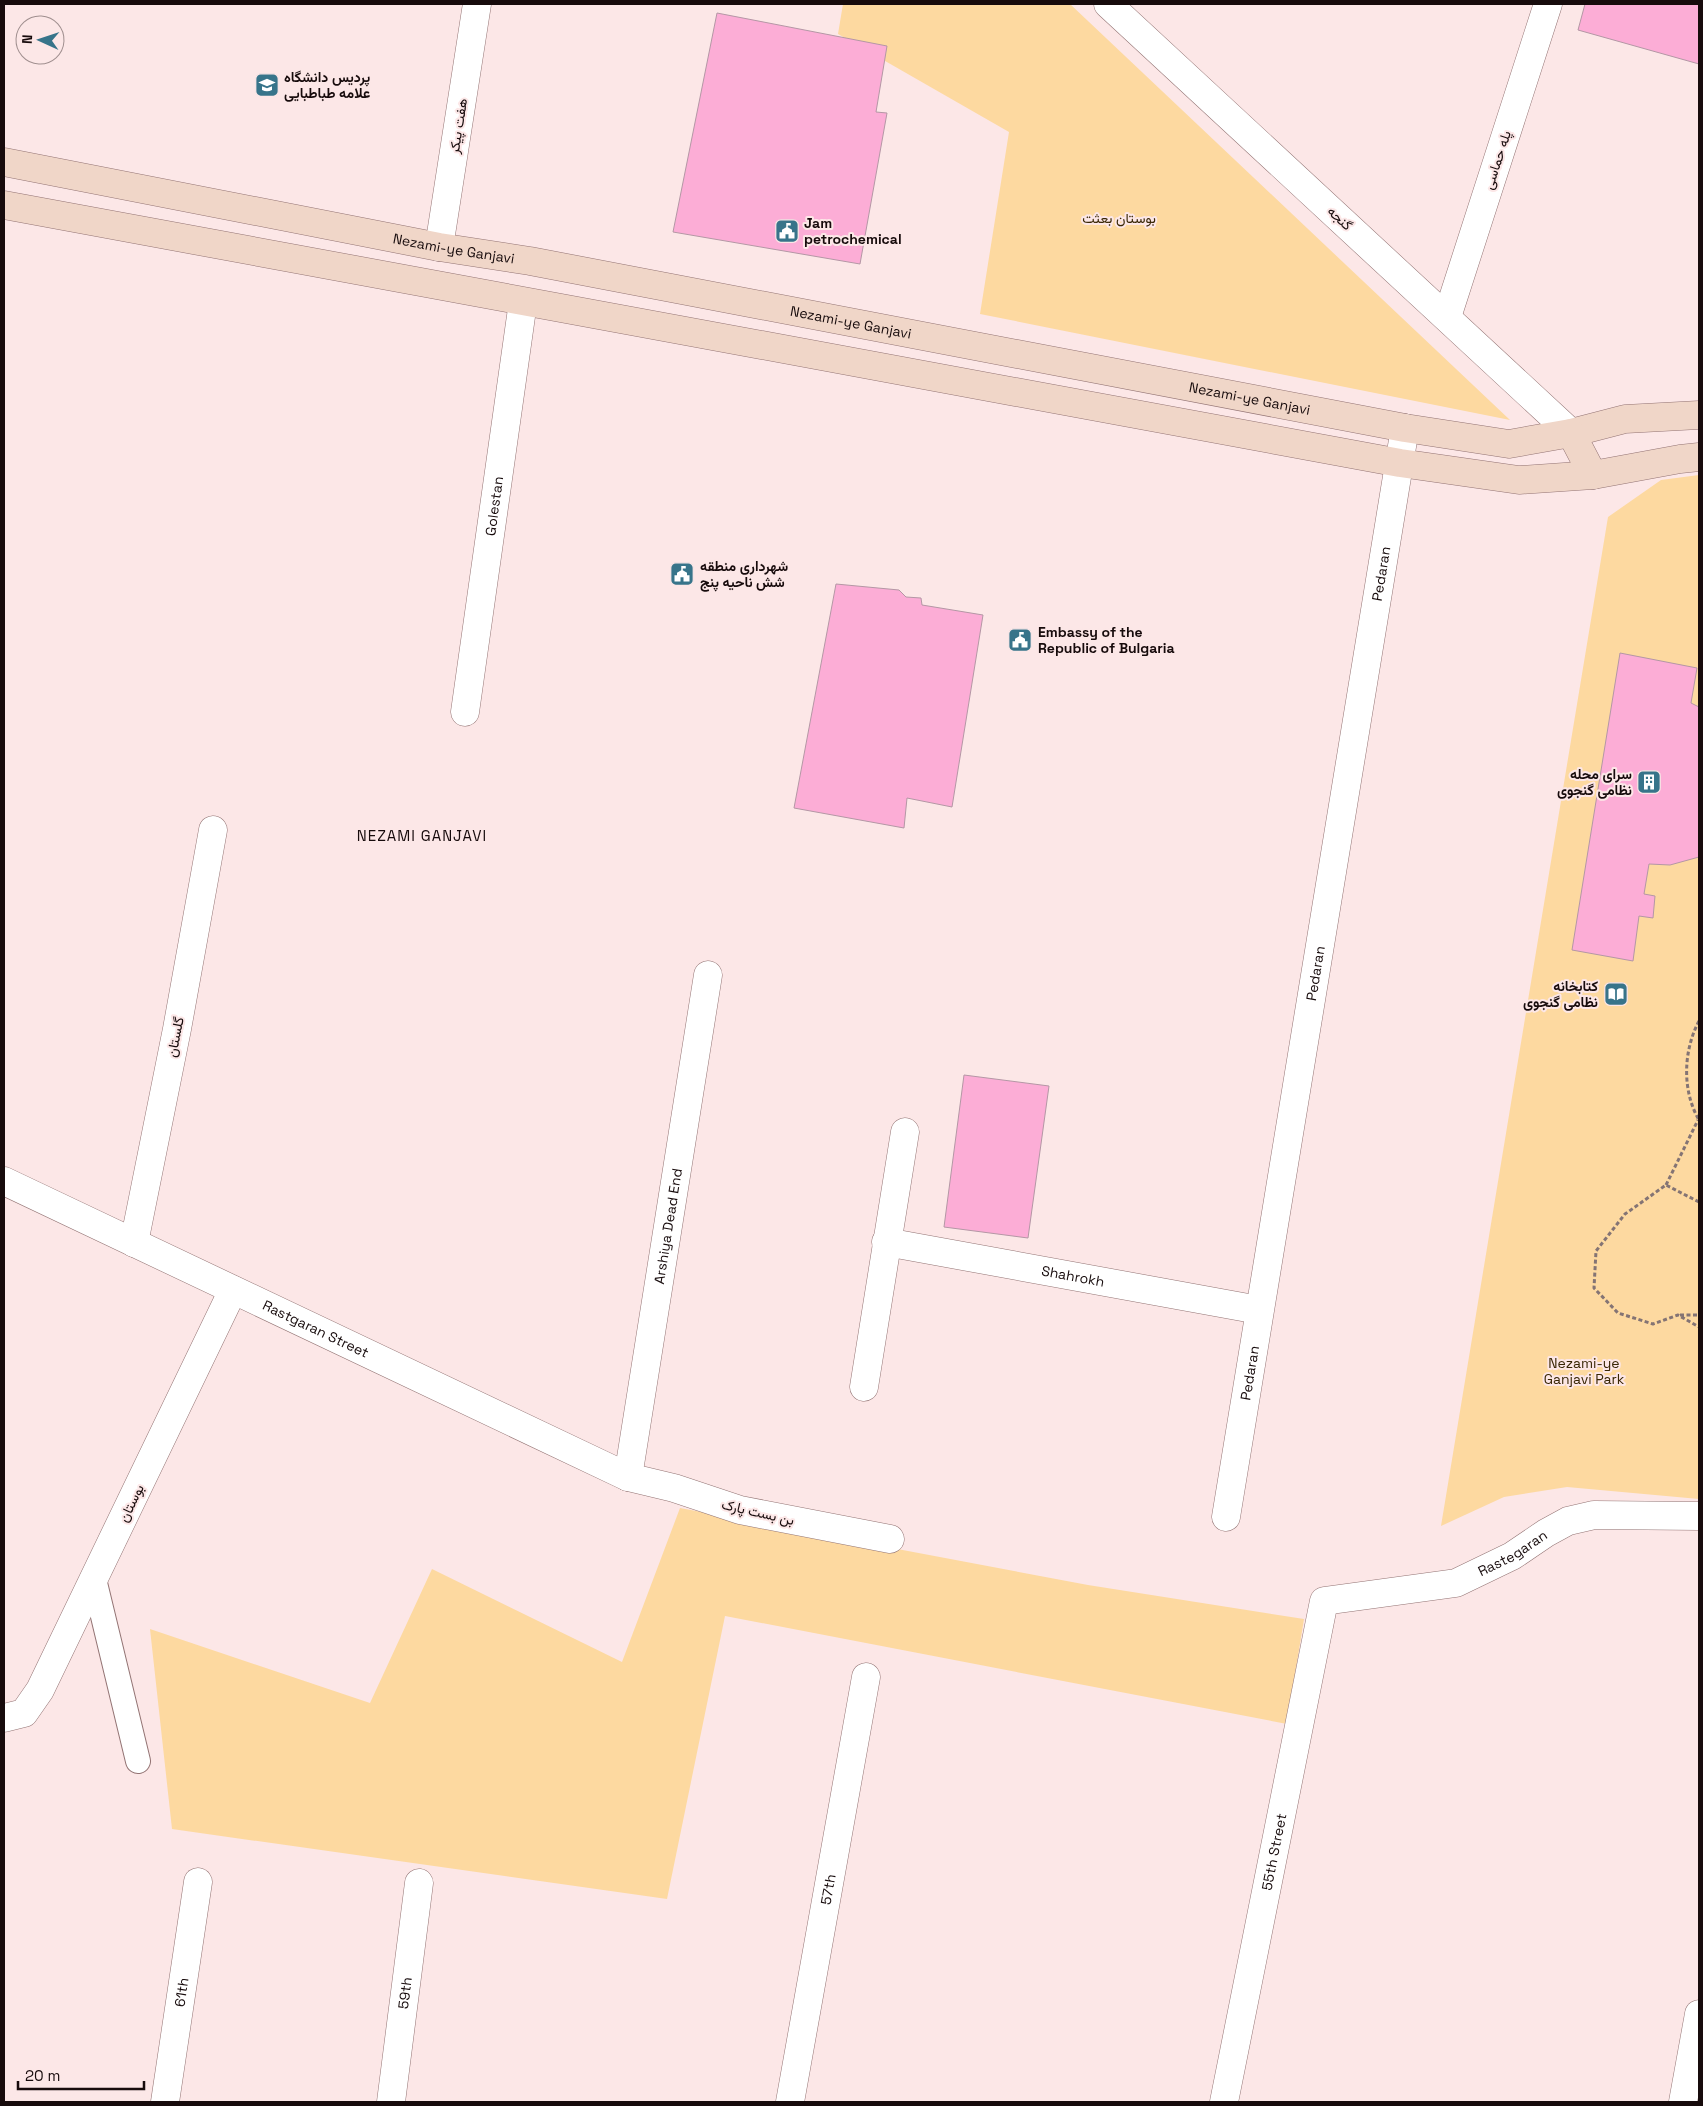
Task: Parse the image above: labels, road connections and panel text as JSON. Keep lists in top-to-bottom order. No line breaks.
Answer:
{"streets":{"street":["هفت پیکر","پله حماسی","گنجه","Nezami-ye Ganjavi","Golestan","Pedaran","گلستان","Arshiya Dead End","Shahrokh","Rastgaran Street","بوستان","بن بست پارک","Rastegaran","55th Street","57th","61th","59th"]},"crossings":[["هفت پیکر","Nezami-ye Ganjavi"],["پله حماسی","گنجه"],["گنجه","Nezami-ye Ganjavi"],["Nezami-ye Ganjavi","Pedaran"],["Pedaran","Shahrokh"],["گلستان","Rastgaran Street"],["Arshiya Dead End","Rastgaran Street"],["Arshiya Dead End","بن بست پارک"],["Rastgaran Street","بوستان"],["Rastgaran Street","بن بست پارک"],["Rastegaran","55th Street"]],"districts":["NEZAMI GANJAVI"],"parks":["بوستان بعثت","Nezami-ye Ganjavi Park"],"places":{"school or university":["پردیس دانشگاه علامه طباطبایی"],"public building":["Jam petrochemical","شهرداری منطقه شش ناحیه پنج","Embassy of the Republic of Bulgaria"],"building":["سرای محله نظامی گنجوی"],"library":["كتابخانه نظامی گنجوی"]},"scale_bar":"20 m","north":"left"}
